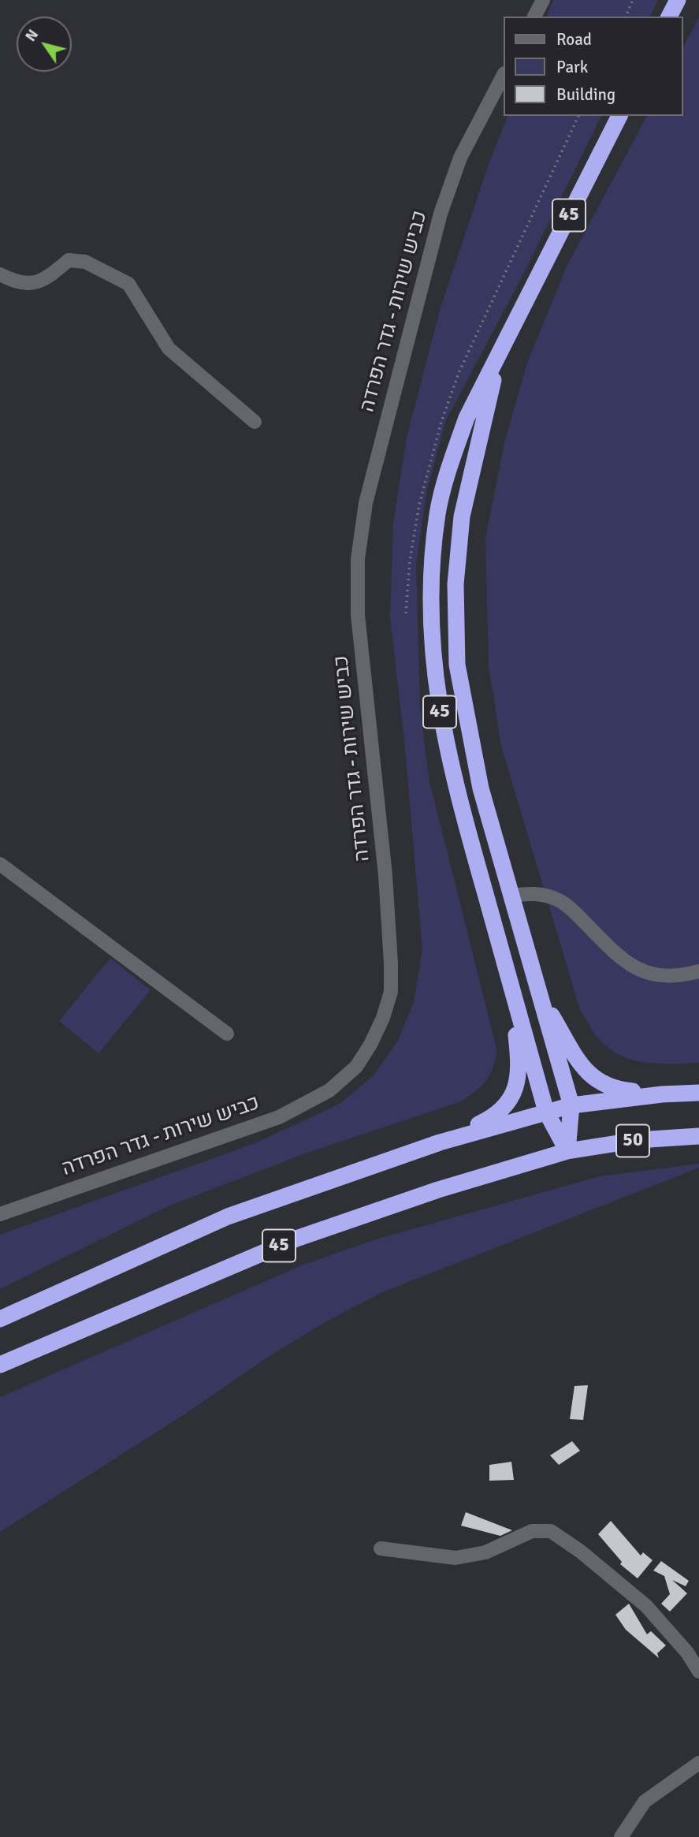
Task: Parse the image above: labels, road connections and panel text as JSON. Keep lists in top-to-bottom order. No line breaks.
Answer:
{"streets":{"highway":["45","50"],"street":["כביש שירות - גדר הפרדה"]},"crossings":[["45","50"]],"legend":["Road","Park","Building"],"north":"top left"}
